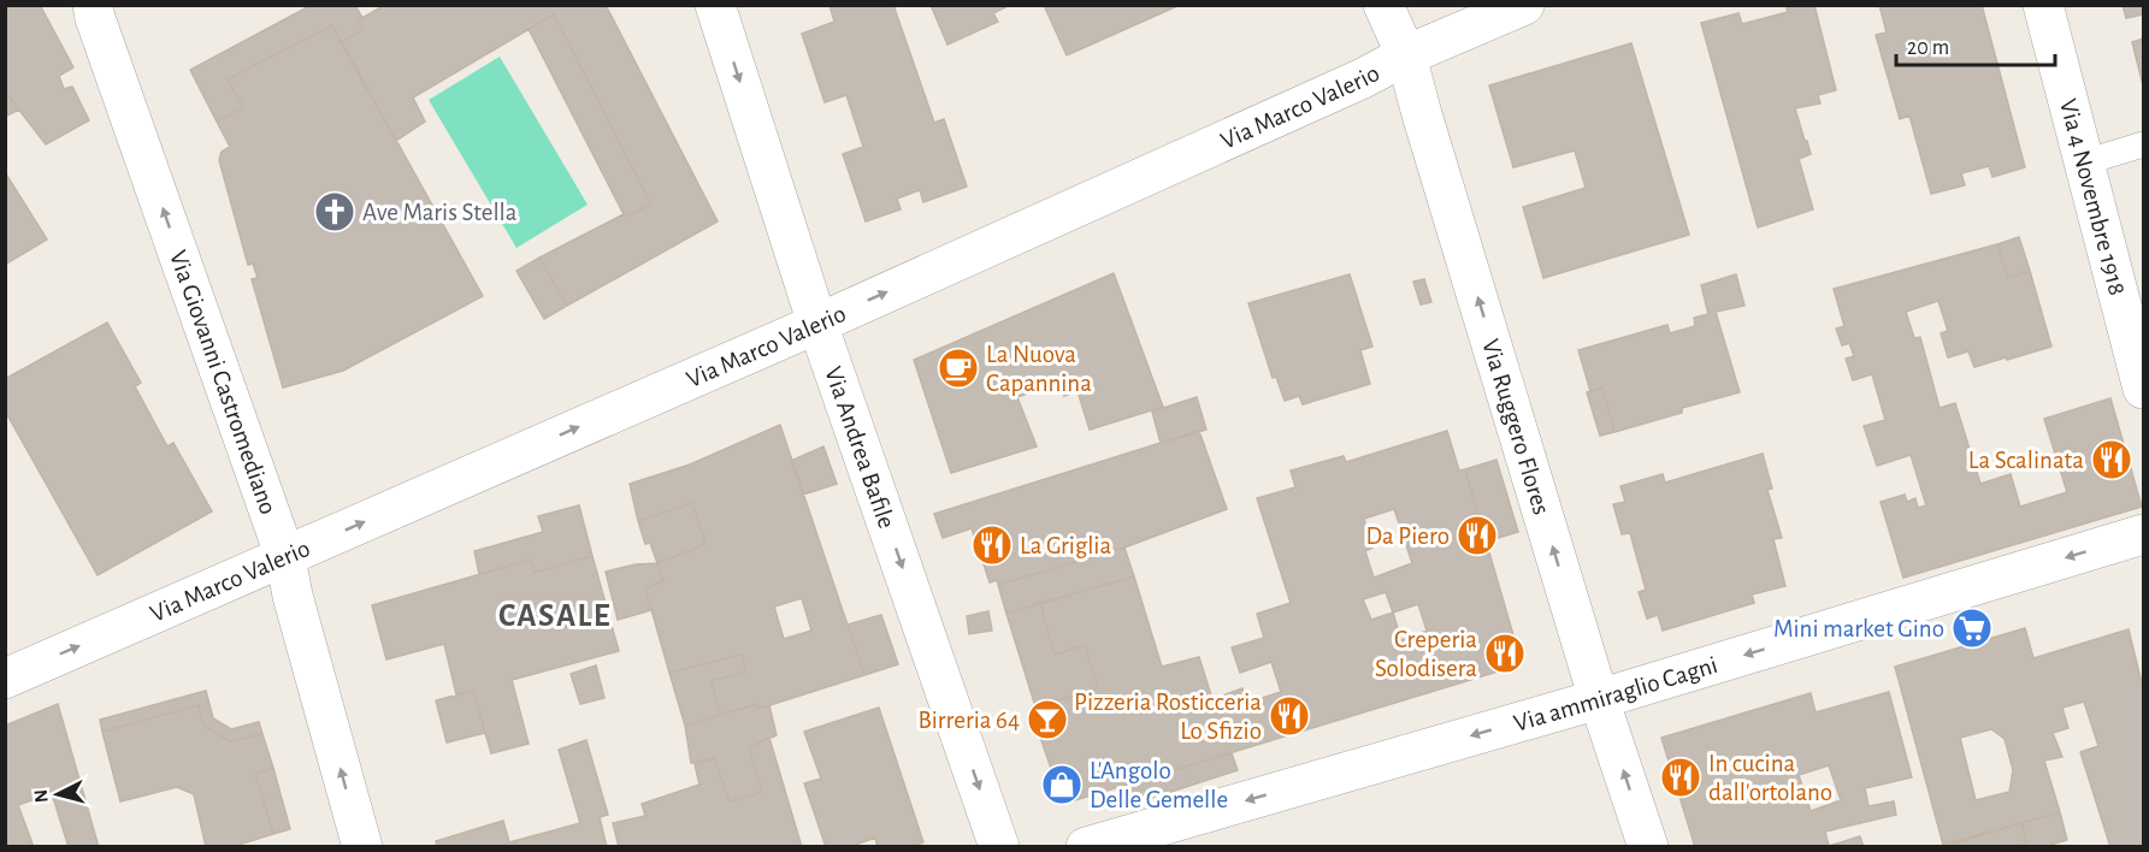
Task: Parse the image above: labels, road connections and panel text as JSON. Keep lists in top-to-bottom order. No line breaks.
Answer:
{"streets":{"street":["Via Marco Valerio","Via 4 Novembre 1918","Via Giovanni Castromediano","Via Ruggero Flores","Via Andrea Bafile","Via ammiraglio Cagni"]},"crossings":[["Via Marco Valerio","Via Giovanni Castromediano"],["Via Marco Valerio","Via Ruggero Flores"],["Via Marco Valerio","Via Andrea Bafile"],["Via Ruggero Flores","Via ammiraglio Cagni"]],"one_way":["Via Marco Valerio","Via Giovanni Castromediano","Via Ruggero Flores","Via Andrea Bafile","Via ammiraglio Cagni"],"districts":["CASALE"],"places":{"church":["Ave Maris Stella"],"cafe":["La Nuova Capannina"],"restaurant":["La Scalinata","Da Piero","La Griglia","Creperia Solodisera","Pizzeria Rosticceria Lo Sfizio","In cucina dall'ortolano"],"supermarket":["Mini market Gino"],"bar":["Birreria 64"],"shop":["L'Angolo Delle Gemelle"]},"scale_bar":"20 m","north":"left"}
